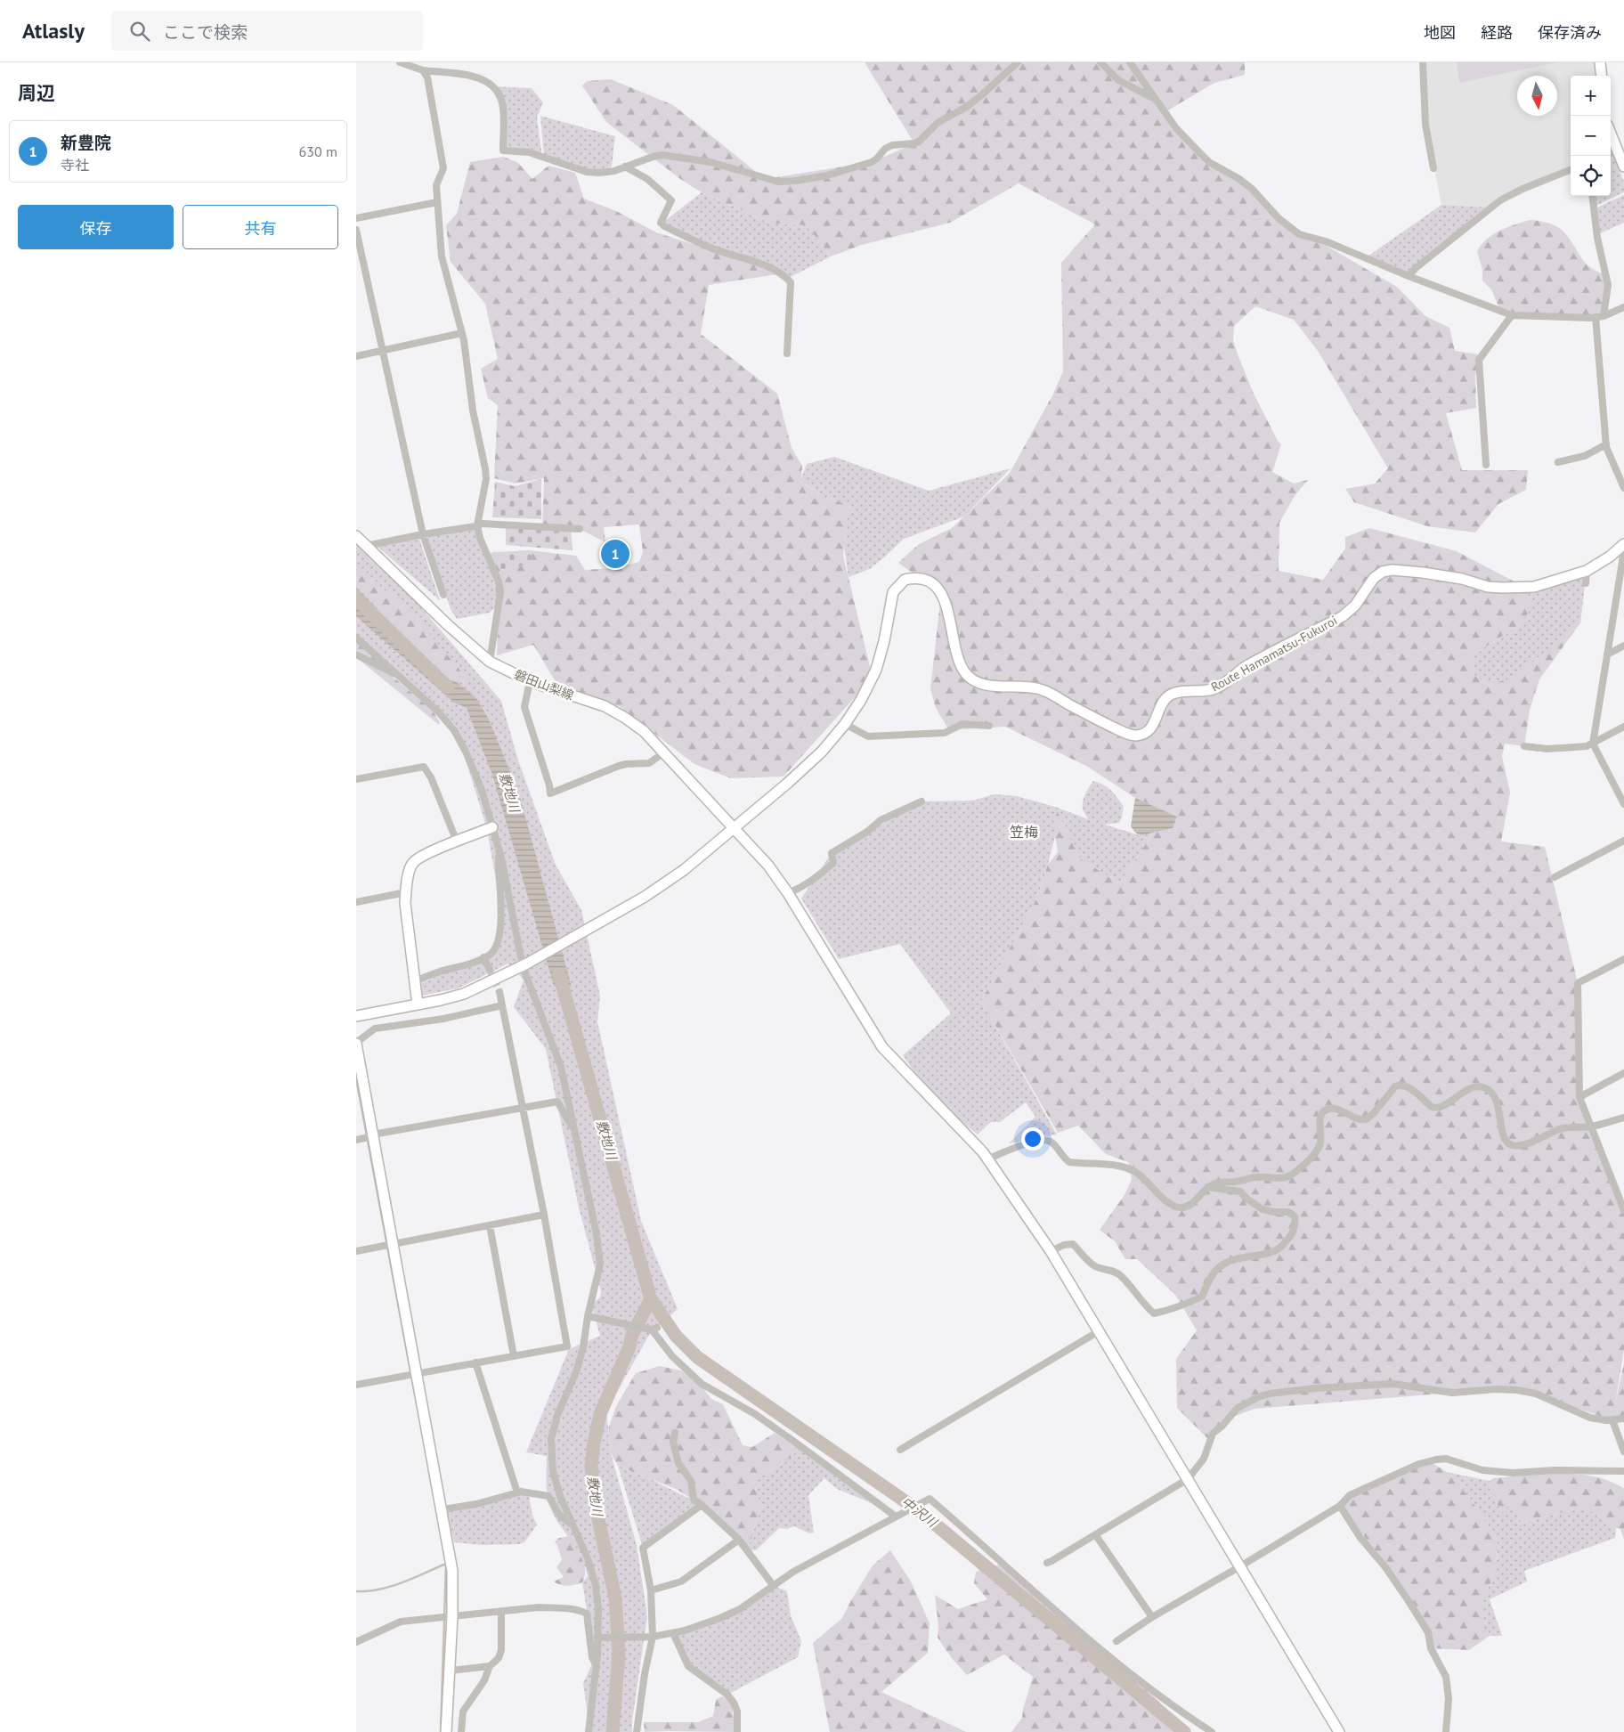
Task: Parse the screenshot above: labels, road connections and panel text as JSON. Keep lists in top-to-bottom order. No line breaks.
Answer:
{"streets":{"main road":["Route Hamamatsu-Fukuroi","磐田山梨線"]},"crossings":[["Route Hamamatsu-Fukuroi","磐田山梨線"]],"districts":["笠梅"],"water":["敷地川","中沢川"],"north":"bottom","page":{"header":"Atlasly","search":"ここで検索","nav":["地図","経路","保存済み"],"heading":"周辺","map_buttons":["+","−"],"list":[{"mark":"1","name":"新豊院","note":"寺社","value":"630 m"}],"buttons":["保存","共有"],"pins":"1"}}
